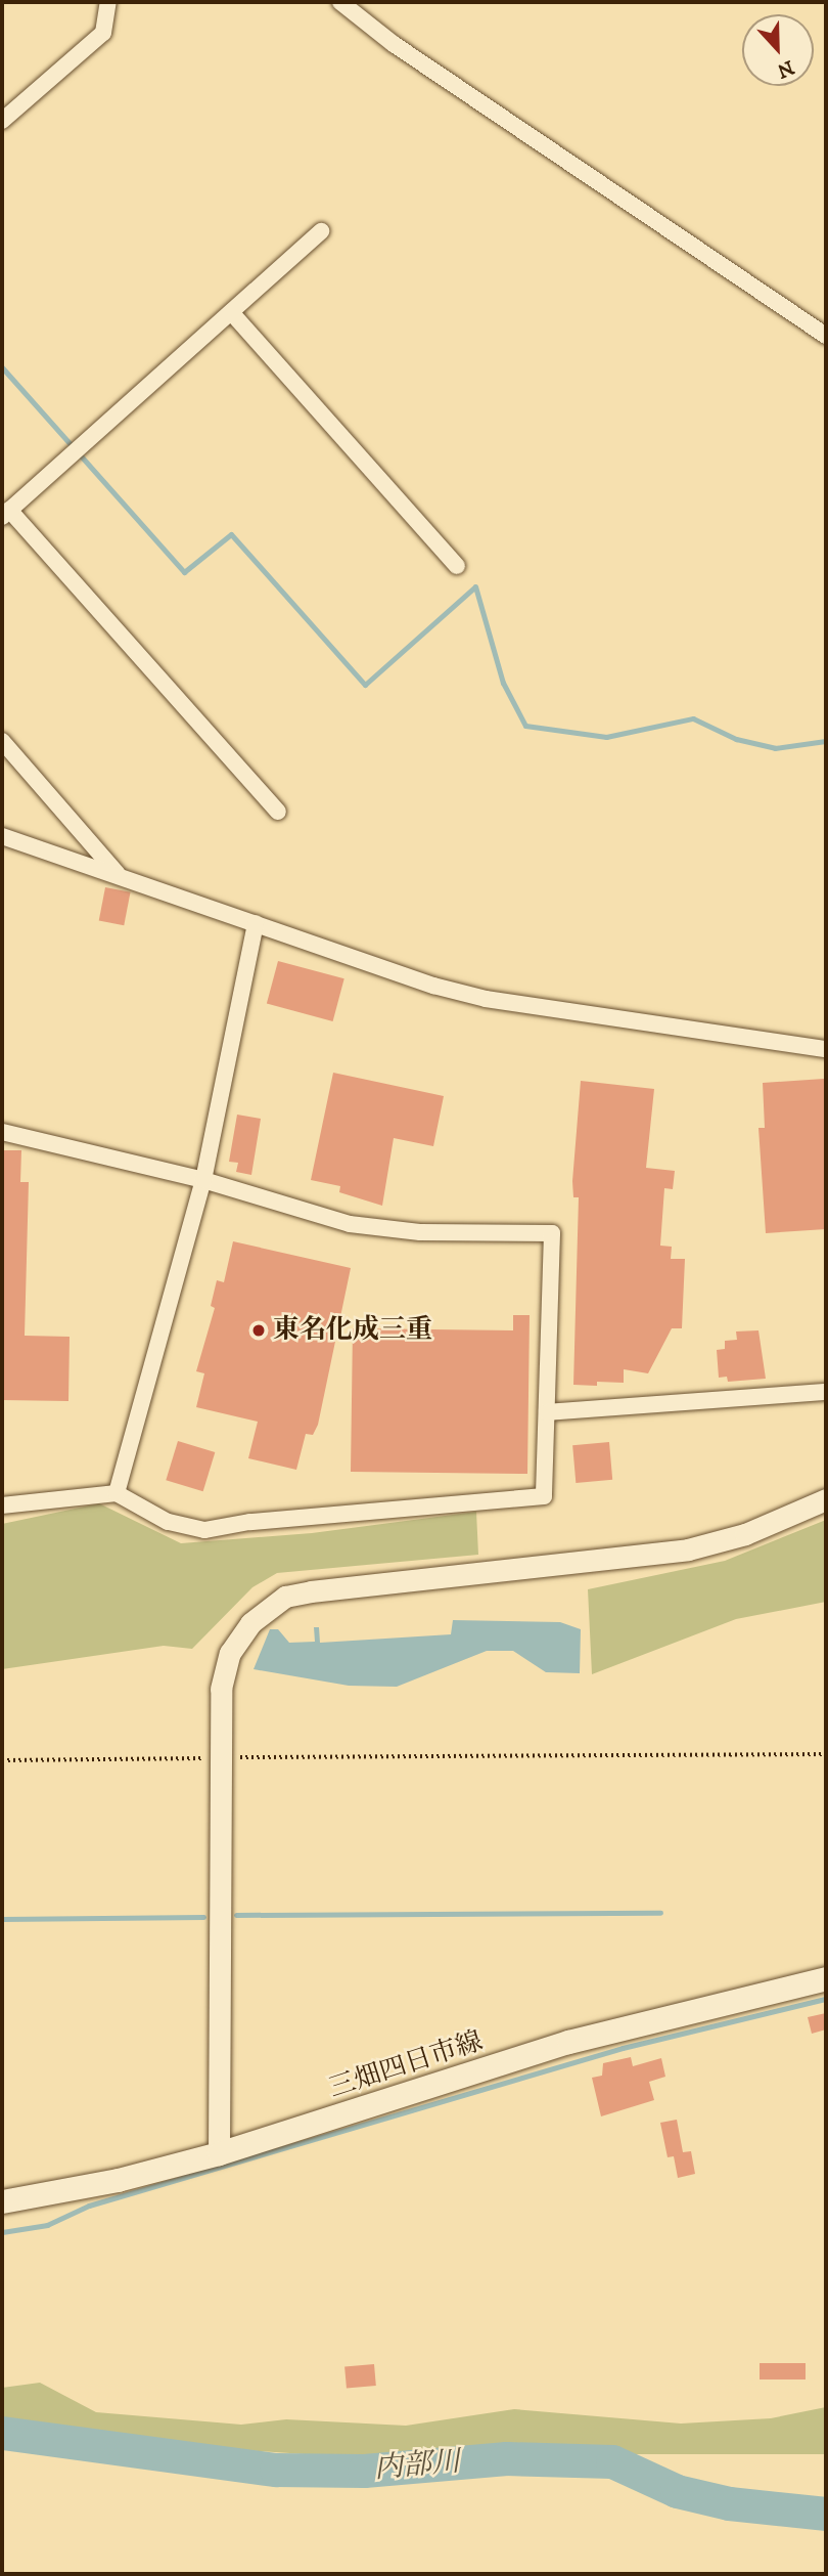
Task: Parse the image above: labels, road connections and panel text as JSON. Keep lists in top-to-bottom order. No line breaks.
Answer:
{"streets":{"main road":["三畑四日市線"]},"water":["内部川"],"places":["東名化成三重"],"north":"bottom"}
